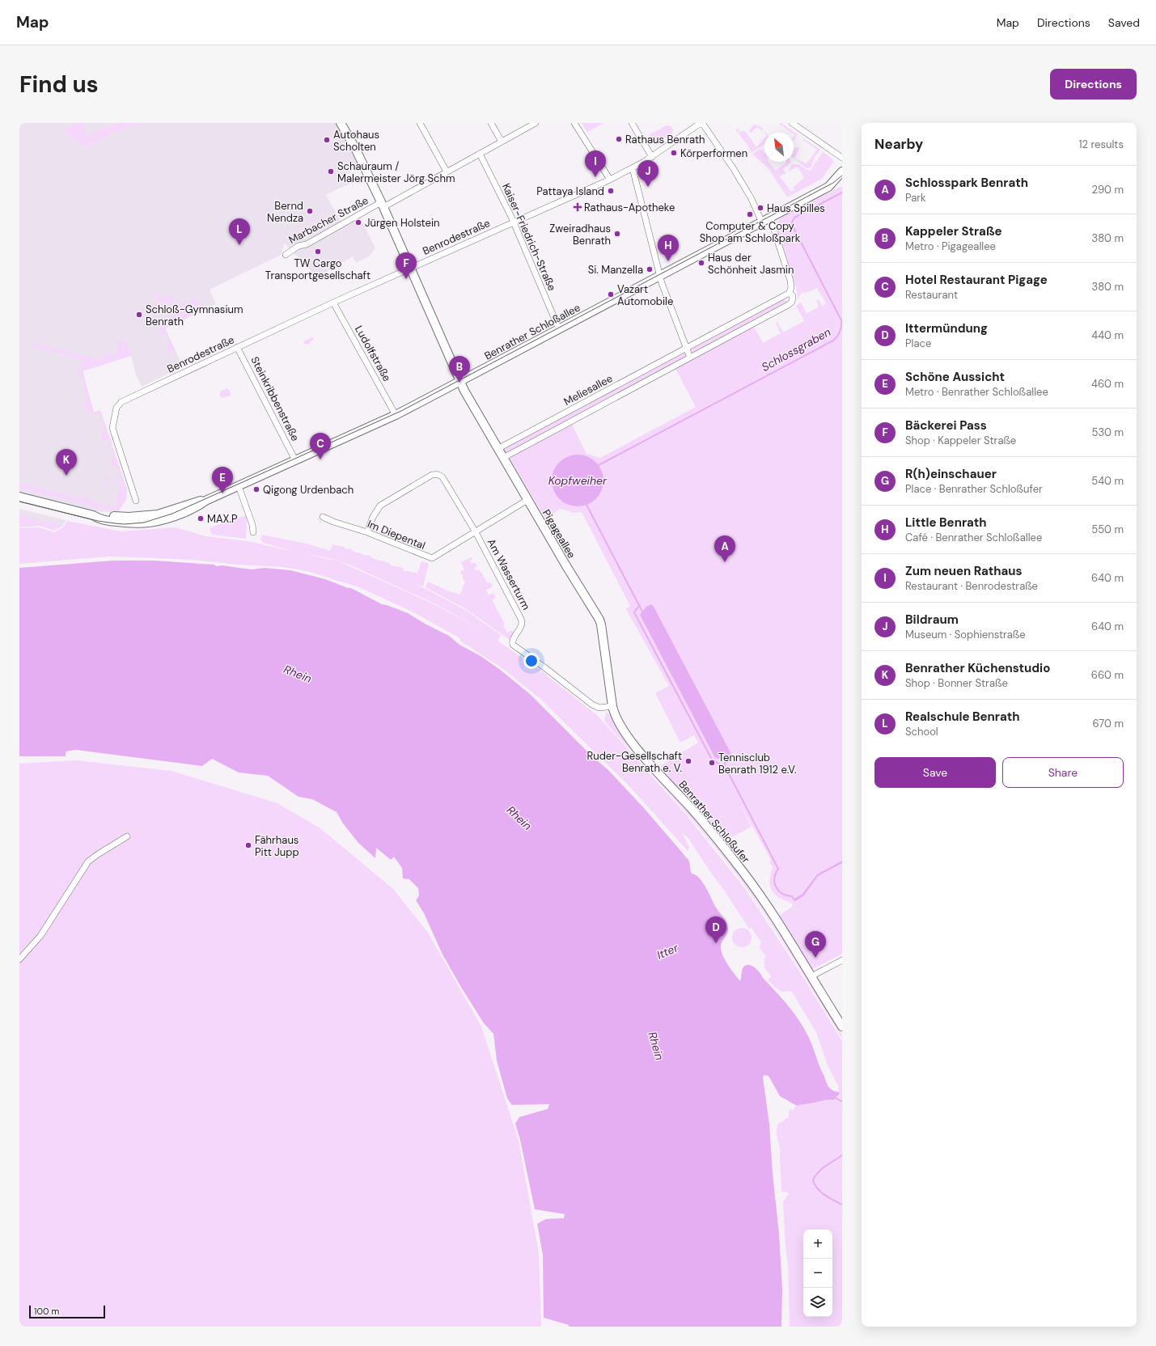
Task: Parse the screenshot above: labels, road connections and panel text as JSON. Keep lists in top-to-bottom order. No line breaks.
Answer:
{"streets":{"street":["Marbacher Straße","Benrodestraße","Kaiser-Friedrich-Straße","Benrather Schloßallee","Ludolfstraße","Meliesallee","Steinkribbenstraße","Pigageallee","Im Diepental","Am Wasserturm","Benrather Schloßufer"]},"crossings":[["Marbacher Straße","Kaiser-Friedrich-Straße"],["Marbacher Straße","Pigageallee"],["Benrodestraße","Kaiser-Friedrich-Straße"],["Benrodestraße","Ludolfstraße"],["Benrodestraße","Steinkribbenstraße"],["Benrodestraße","Pigageallee"],["Kaiser-Friedrich-Straße","Benrather Schloßallee"],["Benrather Schloßallee","Ludolfstraße"],["Benrather Schloßallee","Meliesallee"],["Benrather Schloßallee","Steinkribbenstraße"],["Benrather Schloßallee","Pigageallee"],["Meliesallee","Pigageallee"],["Pigageallee","Im Diepental"],["Pigageallee","Am Wasserturm"],["Pigageallee","Benrather Schloßufer"],["Im Diepental","Am Wasserturm"],["Am Wasserturm","Benrather Schloßufer"]],"water":["Schlossgraben","Kopfweiher","Rhein","Itter"],"places":{"other":["Rathaus Benrath","Autohaus Scholten","Körperformen","Schauraum / Malermeister Jörg Schm","Pattaya Island","Haus Spilles","Bernd Nendza","Computer & Copy Shop am Schloßpark","Jürgen Holstein","Zweiradhaus Benrath","TW Cargo Transportgesellschaft","Haus der Schönheit Jasmin","Si. Manzella","Vazart Automobile","Schloß-Gymnasium Benrath","Qigong Urdenbach","MAX.P","Ruder-Gesellschaft Benrath e. V.","Tennisclub Benrath 1912 e.V.","Fährhaus Pitt Jupp"],"health":["Rathaus-Apotheke"]},"scale_bar":"100 m","north":"top left","page":{"header":"Map","nav":["Map","Directions","Saved"],"buttons":["Directions",["Save","Share"]],"title":"Find us","heading":["Nearby","12 results"],"pins":["I","J","L","H","F","B","C","K","E","A","D","G"],"list":[{"mark":"A","name":"Schlosspark Benrath","note":"Park","value":"290 m"},{"mark":"B","name":"Kappeler Straße","note":"Metro · Pigageallee","value":"380 m"},{"mark":"C","name":"Hotel Restaurant Pigage","note":"Restaurant","value":"380 m"},{"mark":"D","name":"Ittermündung","note":"Place","value":"440 m"},{"mark":"E","name":"Schöne Aussicht","note":"Metro · Benrather Schloßallee","value":"460 m"},{"mark":"F","name":"Bäckerei Pass","note":"Shop · Kappeler Straße","value":"530 m"},{"mark":"G","name":"R(h)einschauer","note":"Place · Benrather Schloßufer","value":"540 m"},{"mark":"H","name":"Little Benrath","note":"Café · Benrather Schloßallee","value":"550 m"},{"mark":"I","name":"Zum neuen Rathaus","note":"Restaurant · Benrodestraße","value":"640 m"},{"mark":"J","name":"Bildraum","note":"Museum · Sophienstraße","value":"640 m"},{"mark":"K","name":"Benrather Küchenstudio","note":"Shop · Bonner Straße","value":"660 m"},{"mark":"L","name":"Realschule Benrath","note":"School","value":"670 m"}],"map_buttons":["+","−"],"scale":"100 m"}}
